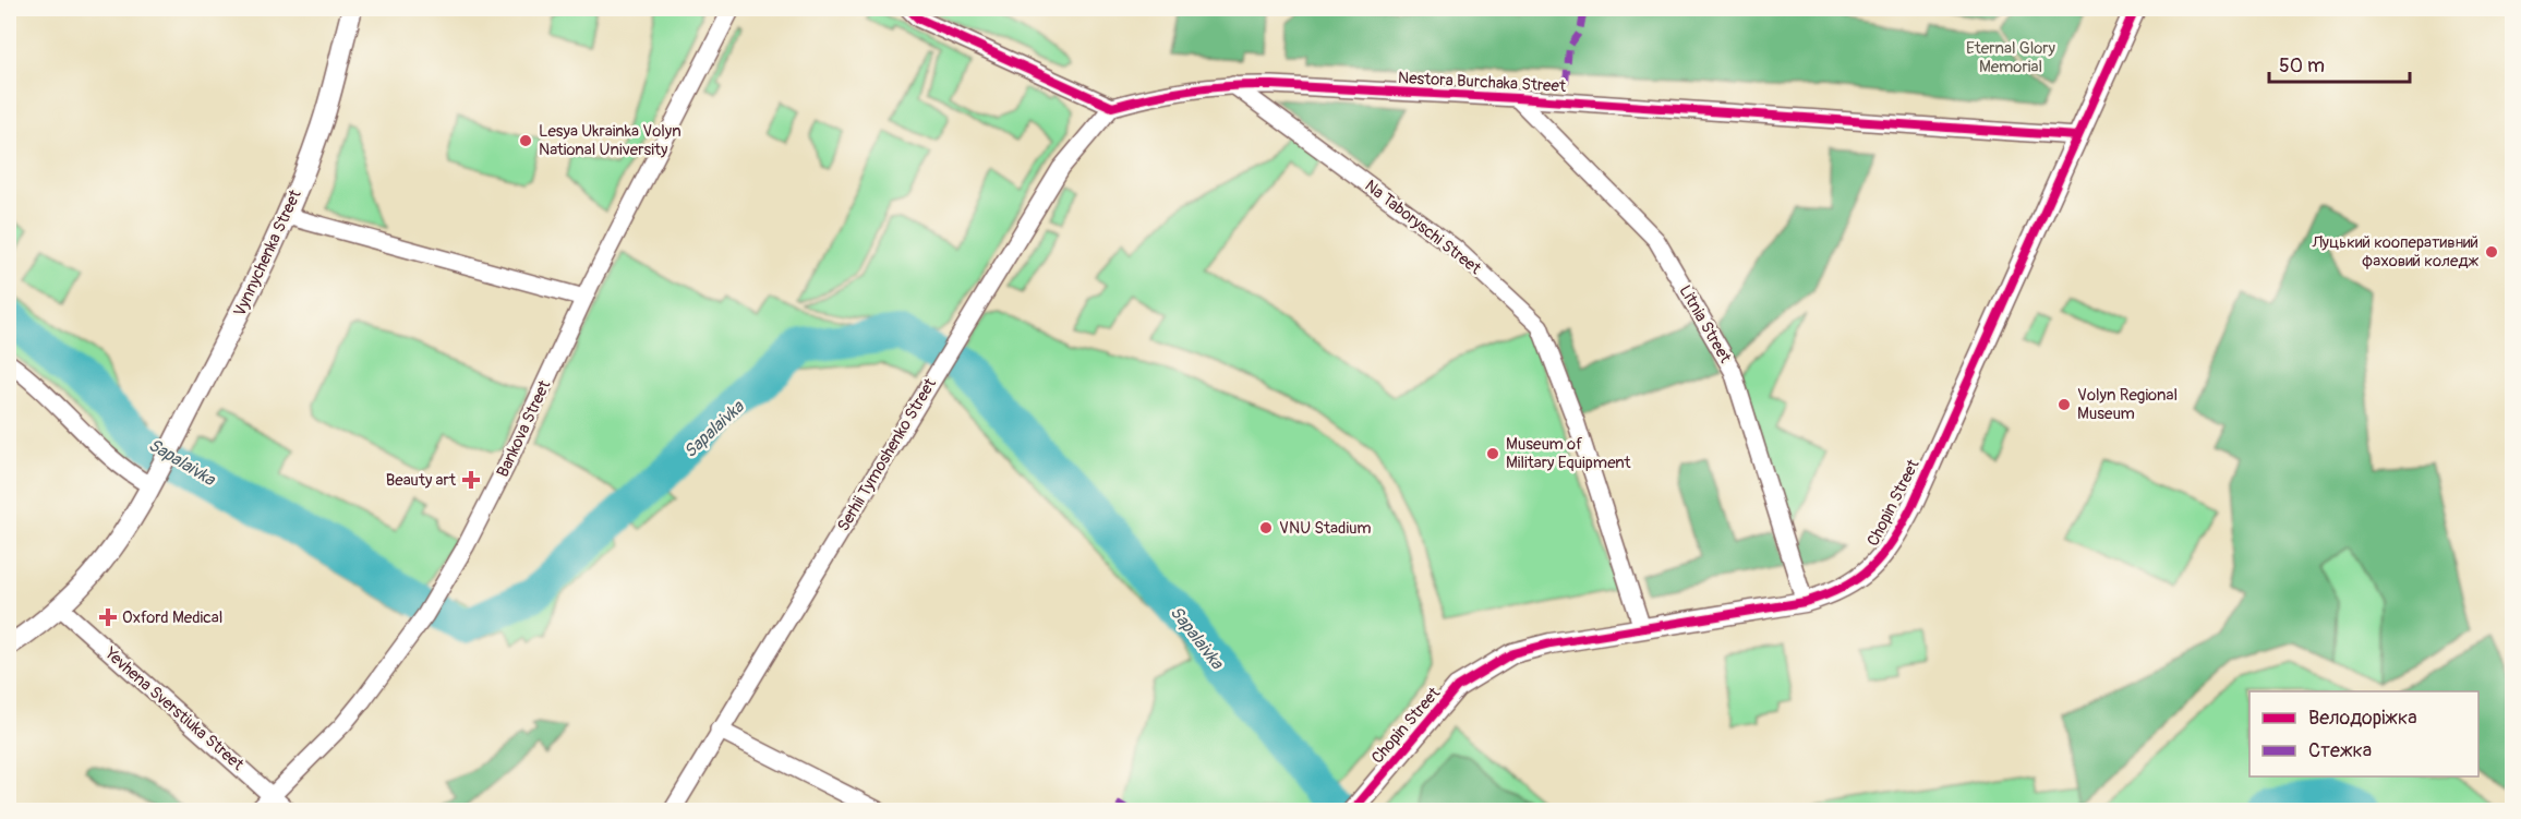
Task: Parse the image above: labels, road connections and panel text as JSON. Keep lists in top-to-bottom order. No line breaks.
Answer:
{"streets":{"street":["Nestora Burchaka Street","Na Taboryschi Street","Vynnychenka Street","Litnia Street","Bankova Street","Serhii Tymoshenko Street","Chopin Street","Yevhena Sverstiuka Street"]},"crossings":[["Nestora Burchaka Street","Na Taboryschi Street"],["Nestora Burchaka Street","Litnia Street"],["Nestora Burchaka Street","Serhii Tymoshenko Street"],["Nestora Burchaka Street","Chopin Street"],["Na Taboryschi Street","Chopin Street"],["Vynnychenka Street","Yevhena Sverstiuka Street"],["Litnia Street","Chopin Street"],["Bankova Street","Yevhena Sverstiuka Street"]],"water":["Sapalaivka"],"parks":["Eternal Glory Memorial"],"places":{"other":["Lesya Ukrainka Volyn National University","Луцький кооперативний фаховий коледж","Volyn Regional Museum","Museum of Military Equipment","VNU Stadium"],"health":["Beauty art","Oxford Medical"]},"legend":["Велодоріжка","Стежка"],"scale_bar":"50 m"}
